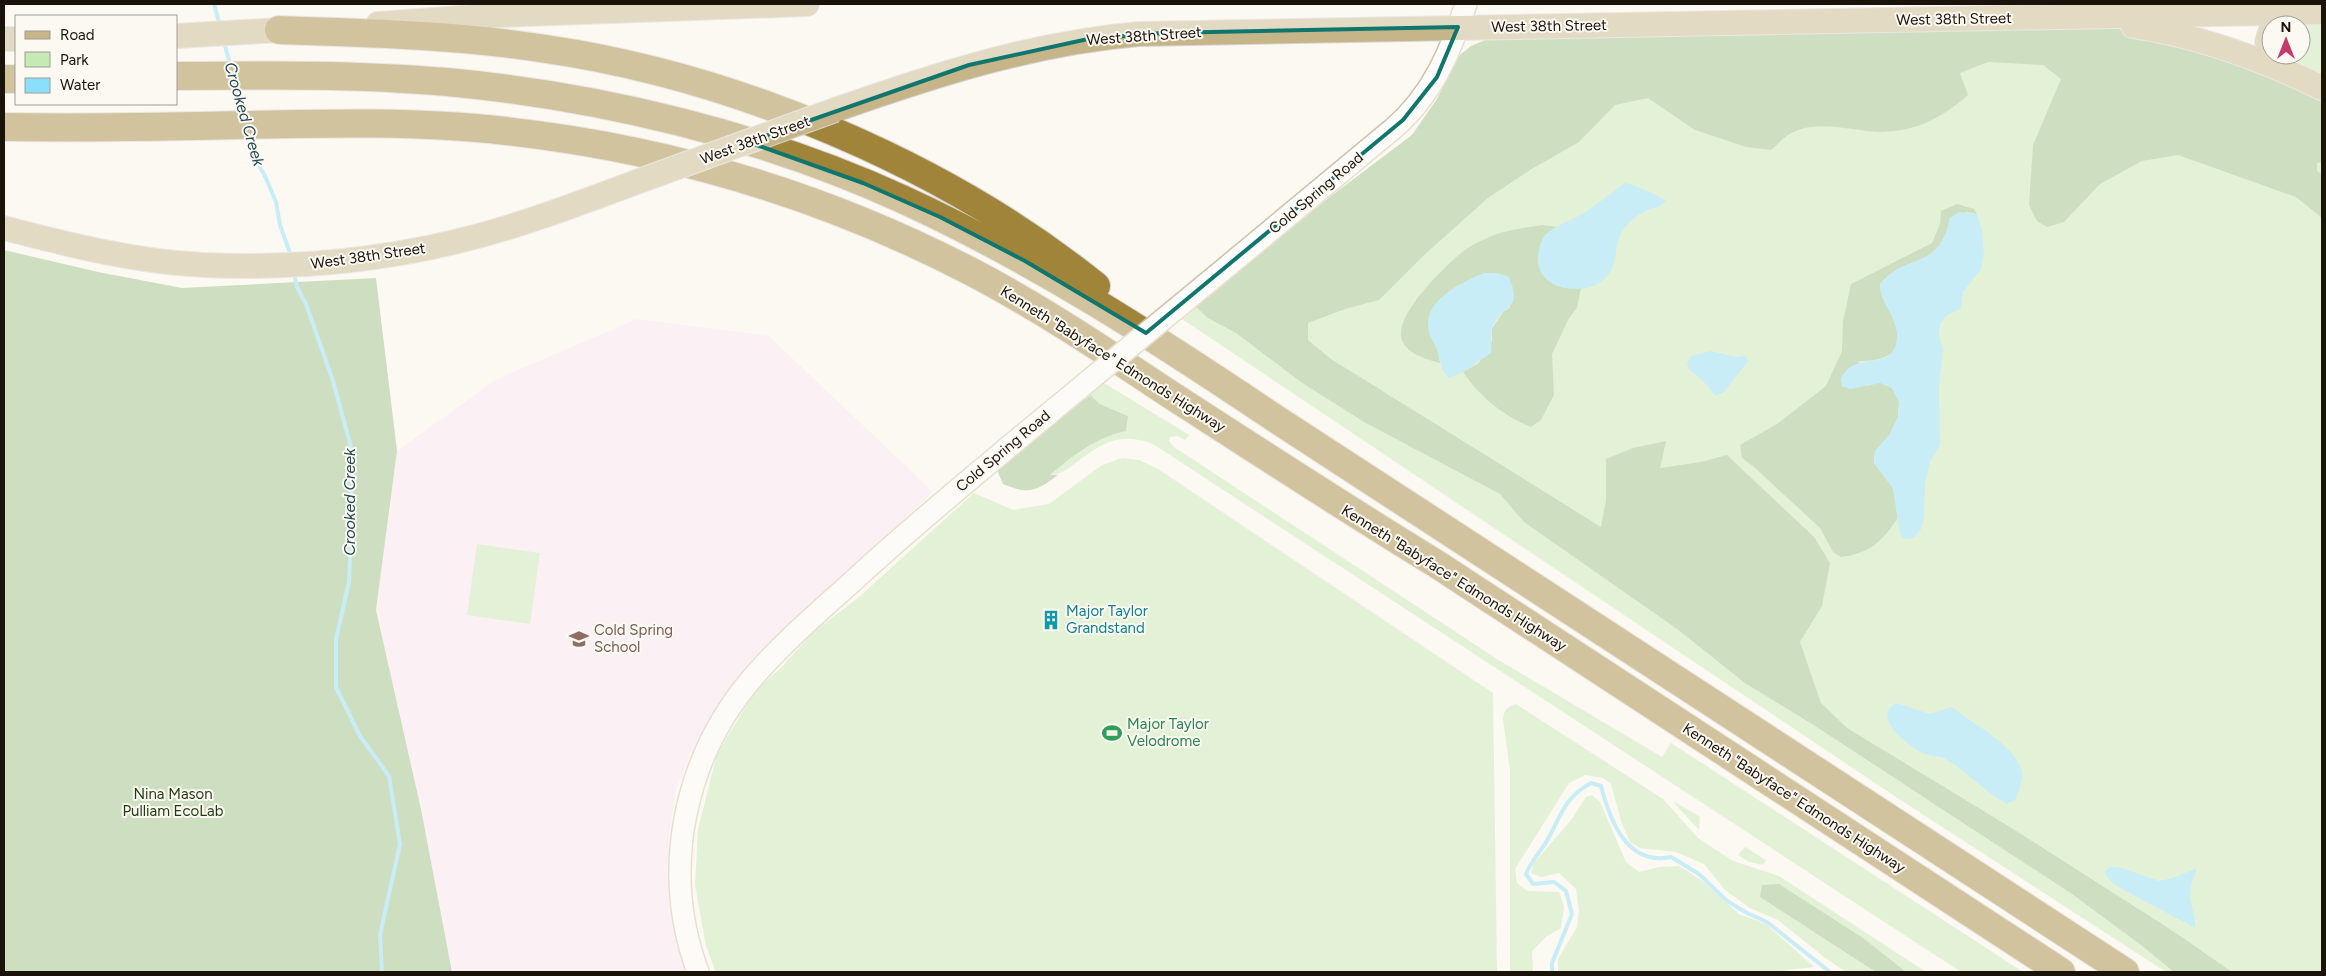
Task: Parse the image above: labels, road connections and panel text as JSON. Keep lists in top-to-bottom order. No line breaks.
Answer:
{"streets":{"highway":["Kenneth \"Babyface\" Edmonds Highway"],"main road":["West 38th Street"],"street":["Cold Spring Road"]},"crossings":[["West 38th Street","Cold Spring Road"]],"water":["Crooked Creek"],"parks":["Nina Mason Pulliam EcoLab"],"places":{"building":["Major Taylor Grandstand"],"school or university":["Cold Spring School"],"sports":["Major Taylor Velodrome"]},"legend":["Road","Park","Water"],"north":"top"}
